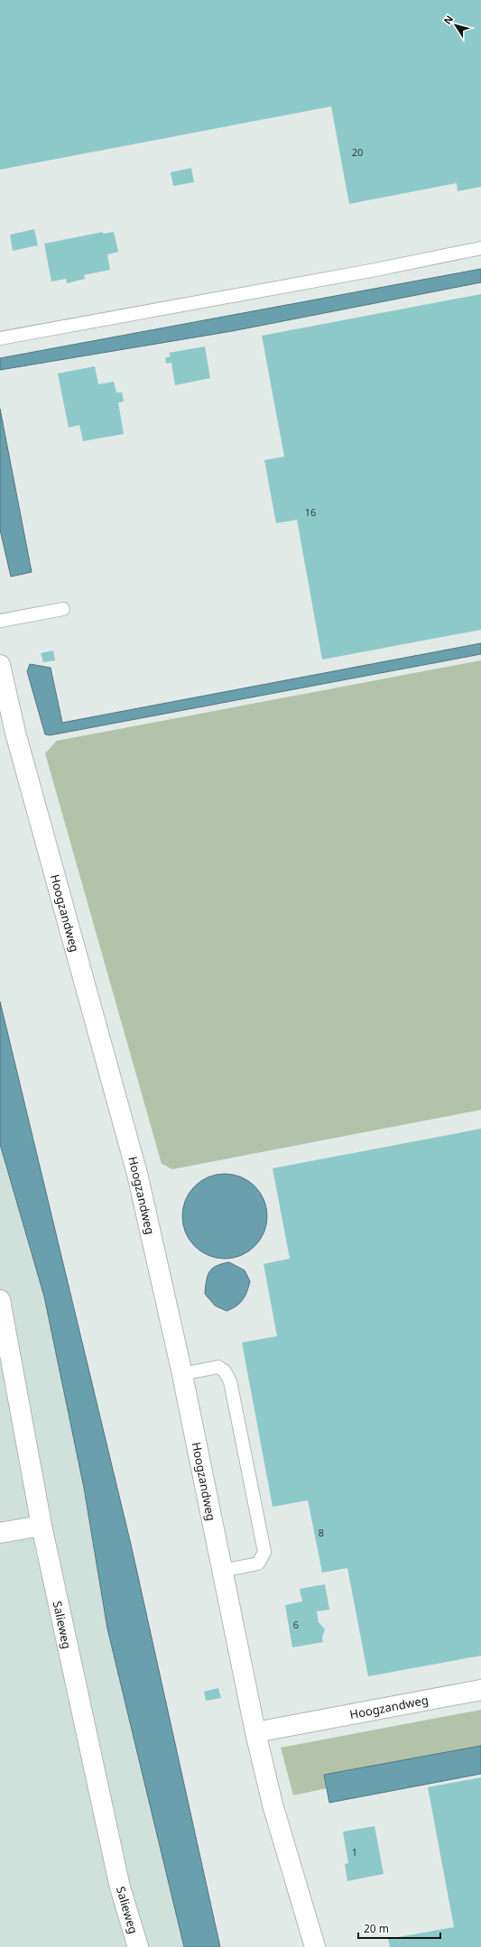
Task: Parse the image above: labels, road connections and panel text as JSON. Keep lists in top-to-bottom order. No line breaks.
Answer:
{"streets":{"street":["Hoogzandweg","Salieweg"]},"house_numbers":["20","16","8","6","1"],"scale_bar":"20 m","north":"top left"}
